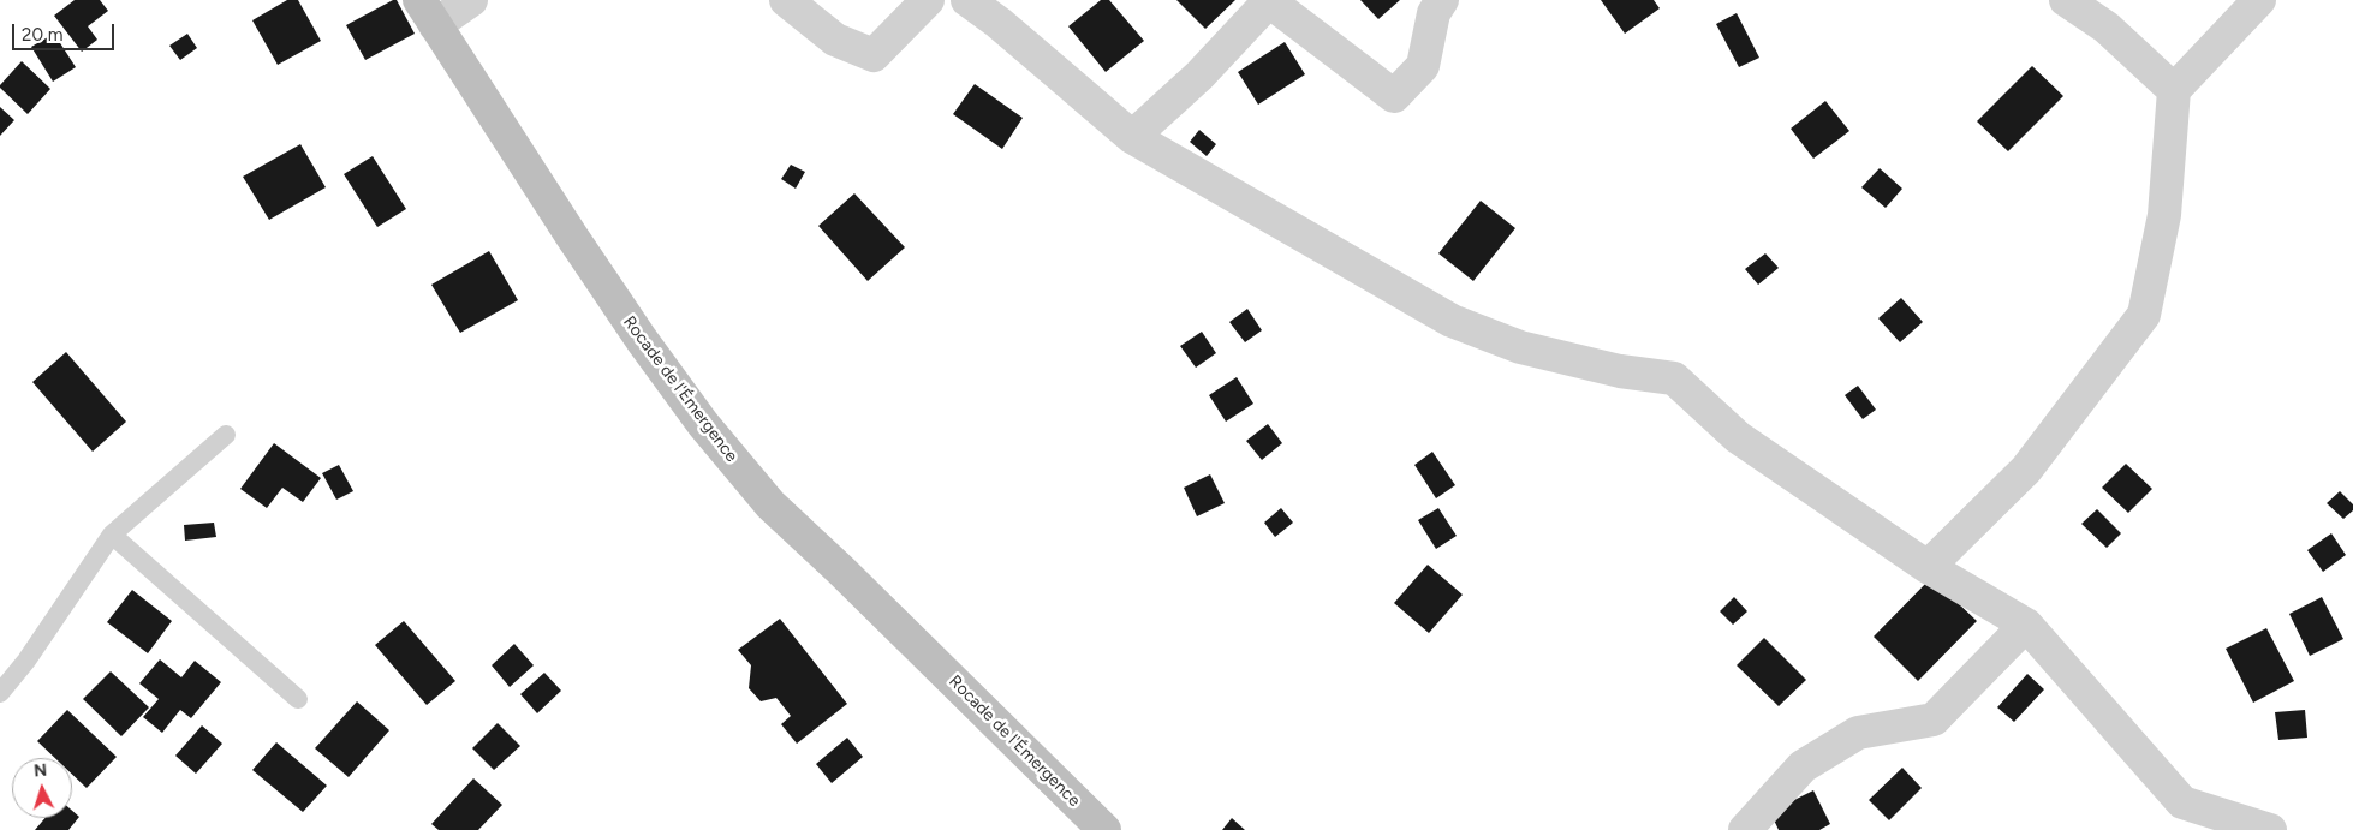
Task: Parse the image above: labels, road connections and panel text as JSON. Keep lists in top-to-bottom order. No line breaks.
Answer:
{"streets":{"street":["Rocade de l'Émergence"]},"scale_bar":"20 m","north":"top"}
